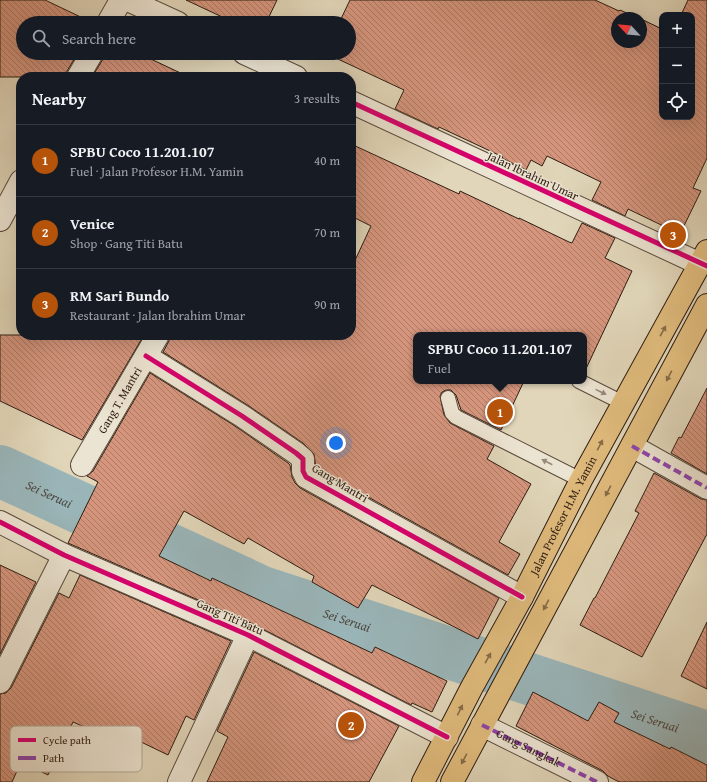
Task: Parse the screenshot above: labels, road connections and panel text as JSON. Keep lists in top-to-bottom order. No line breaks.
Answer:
{"streets":{"main road":["Jalan Profesor H.M. Yamin"],"street":["Jalan Ibrahim Umar","Gang T. Mantri","Gang Mantri","Gang Titi Batu","Gang Sangkak"]},"crossings":[["Jalan Ibrahim Umar","Jalan Profesor H.M. Yamin"],["Gang T. Mantri","Gang Mantri"],["Gang Mantri","Jalan Profesor H.M. Yamin"],["Jalan Profesor H.M. Yamin","Gang Titi Batu"]],"water":["Sei Seruai"],"legend":["Cycle path","Path"],"north":"top left","page":{"map_buttons":["+","−"],"search":"Search here","heading":["Nearby","3 results"],"list":[{"mark":"1","name":"SPBU Coco 11.201.107","note":"Fuel · Jalan Profesor H.M. Yamin","value":"40 m"},{"mark":"2","name":"Venice","note":"Shop · Gang Titi Batu","value":"70 m"},{"mark":"3","name":"RM Sari Bundo","note":"Restaurant · Jalan Ibrahim Umar","value":"90 m"}],"pins":["3","1","2"],"popup":["SPBU Coco 11.201.107","Fuel"]}}
